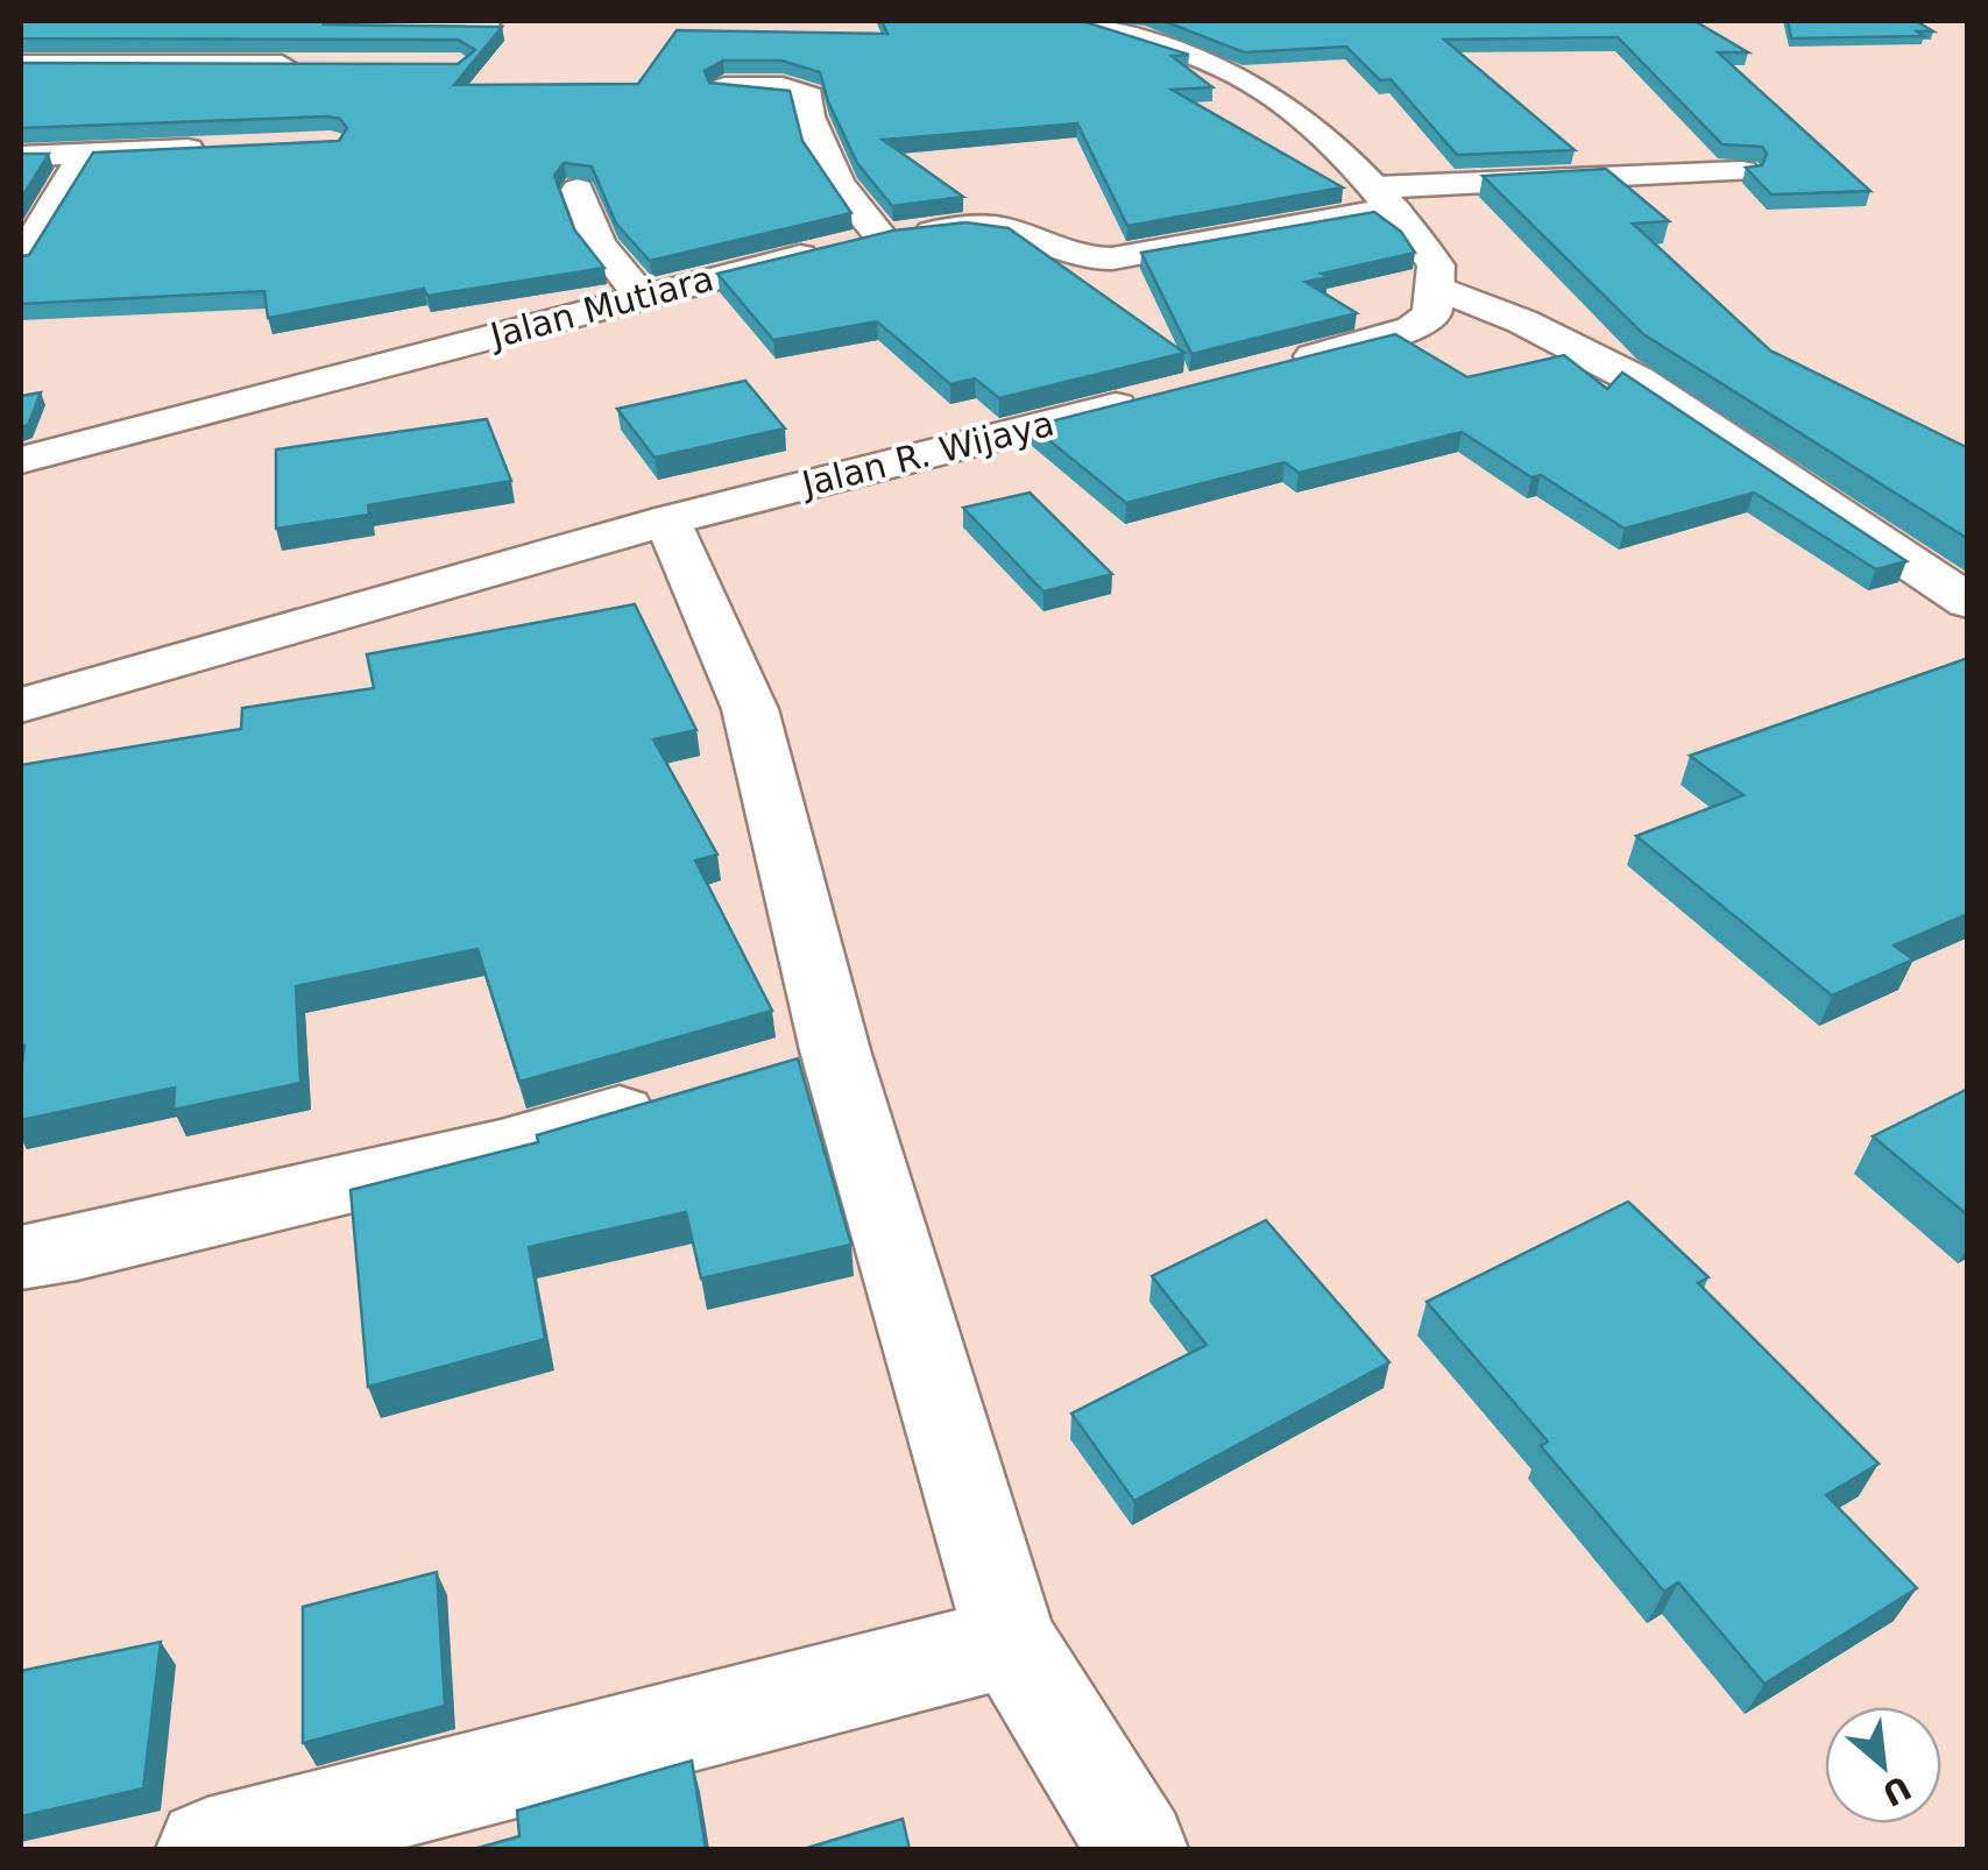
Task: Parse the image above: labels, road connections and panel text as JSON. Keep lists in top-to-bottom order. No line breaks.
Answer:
{"streets":{"street":["Jalan Mutiara","Jalan R. Wijaya"]},"north":"bottom right"}
